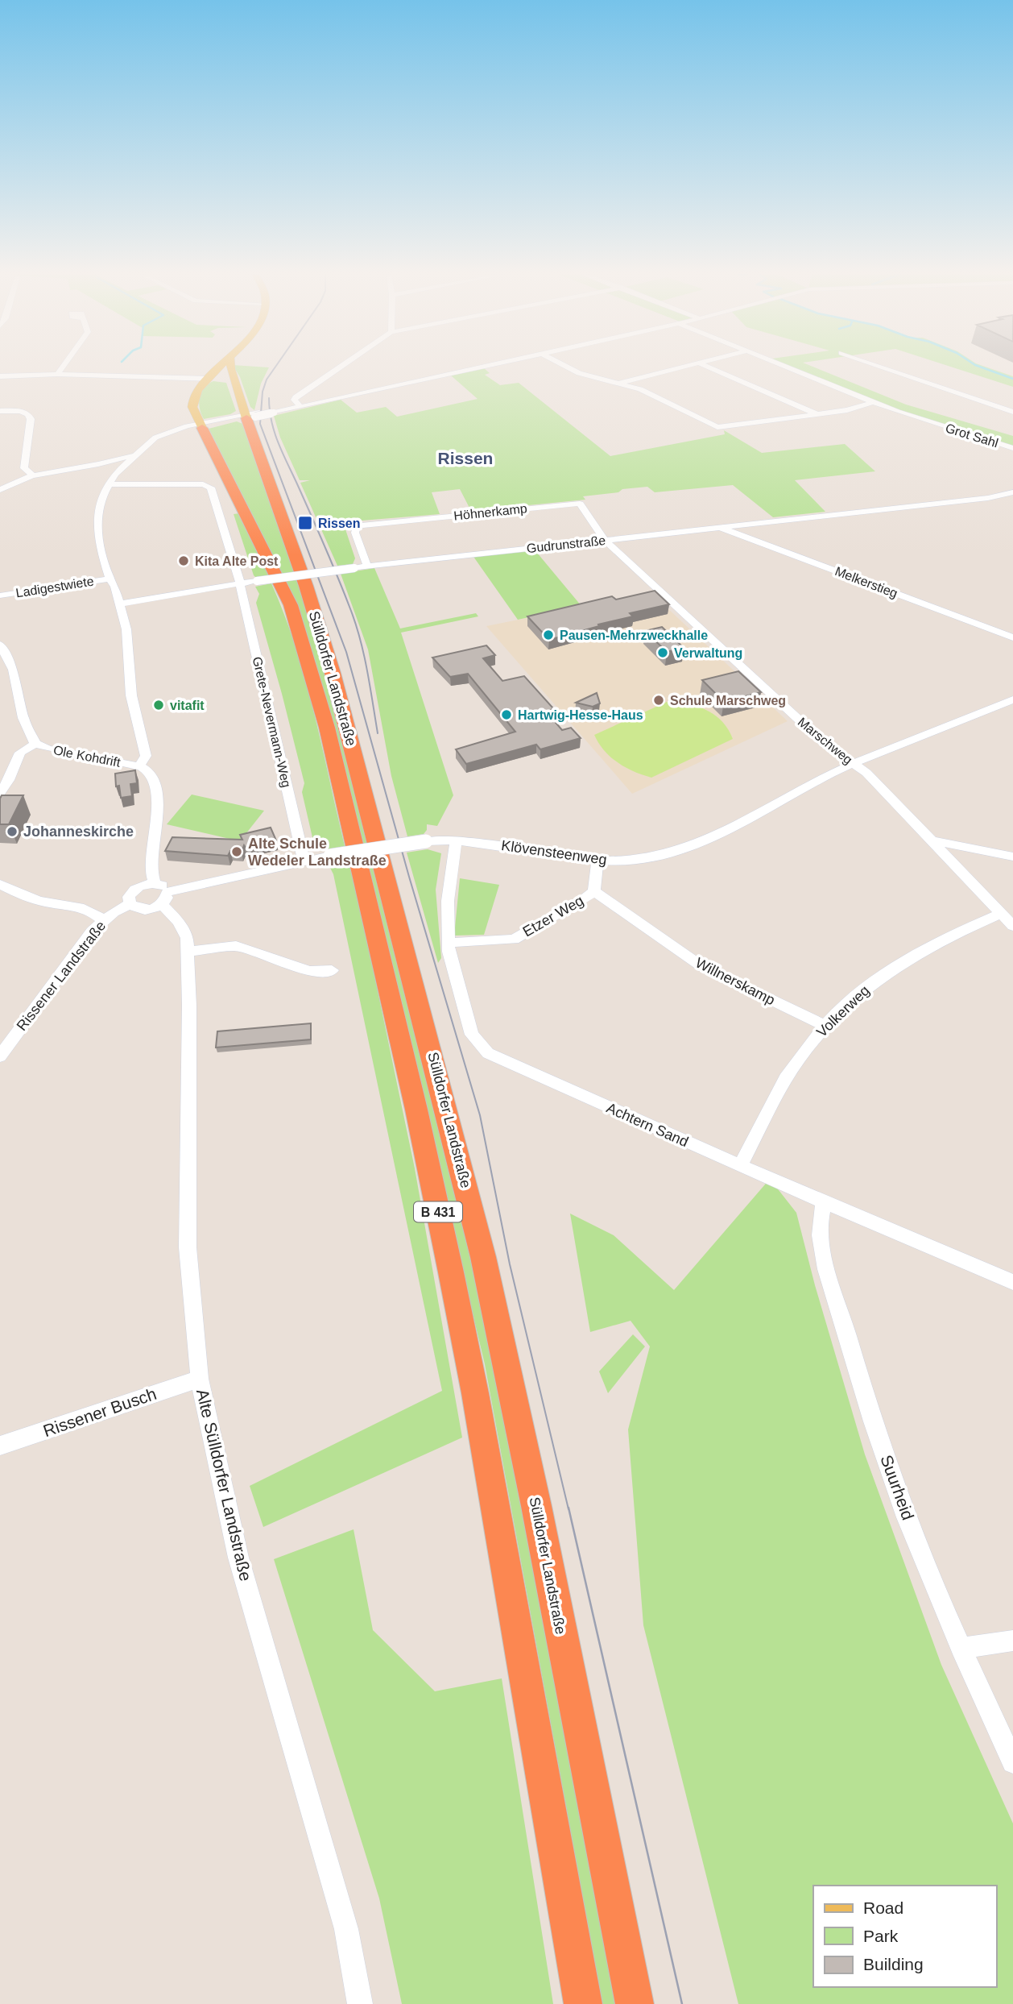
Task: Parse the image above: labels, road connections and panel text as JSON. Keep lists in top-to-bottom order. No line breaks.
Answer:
{"streets":{"highway":["Sülldorfer Landstraße","B 431"],"street":["Grot Sahl","Höhnerkamp","Gudrunstraße","Melkerstieg","Ladigestwiete","Grete-Nevermann-Weg","Marschweg","Ole Kohdrift","Klövensteenweg","Etzer Weg","Rissener Landstraße","Willnerskamp","Volkerweg","Achtern Sand","Rissener Busch","Alte Sülldorfer Landstraße","Suurheid"]},"crossings":[["Höhnerkamp","Gudrunstraße"],["Höhnerkamp","Marschweg"],["Gudrunstraße","Melkerstieg"],["Gudrunstraße","Grete-Nevermann-Weg"],["Gudrunstraße","Marschweg"],["Sülldorfer Landstraße","B 431"],["Grete-Nevermann-Weg","Klövensteenweg"],["Marschweg","Klövensteenweg"],["Marschweg","Volkerweg"],["Klövensteenweg","Etzer Weg"],["Klövensteenweg","Rissener Landstraße"],["Klövensteenweg","Achtern Sand"],["Klövensteenweg","Alte Sülldorfer Landstraße"],["Etzer Weg","Willnerskamp"],["Etzer Weg","Achtern Sand"],["Rissener Landstraße","Alte Sülldorfer Landstraße"],["Willnerskamp","Volkerweg"],["Volkerweg","Achtern Sand"],["Achtern Sand","Suurheid"],["Rissener Busch","Alte Sülldorfer Landstraße"]],"districts":["Rissen"],"places":{"transit":["Rissen"],"other":["Kita Alte Post","Pausen-Mehrzweckhalle","Verwaltung","Schule Marschweg","vitafit","Hartwig-Hesse-Haus","Johanneskirche","Alte Schule Wedeler Landstraße"]},"legend":["Road","Park","Building"]}
